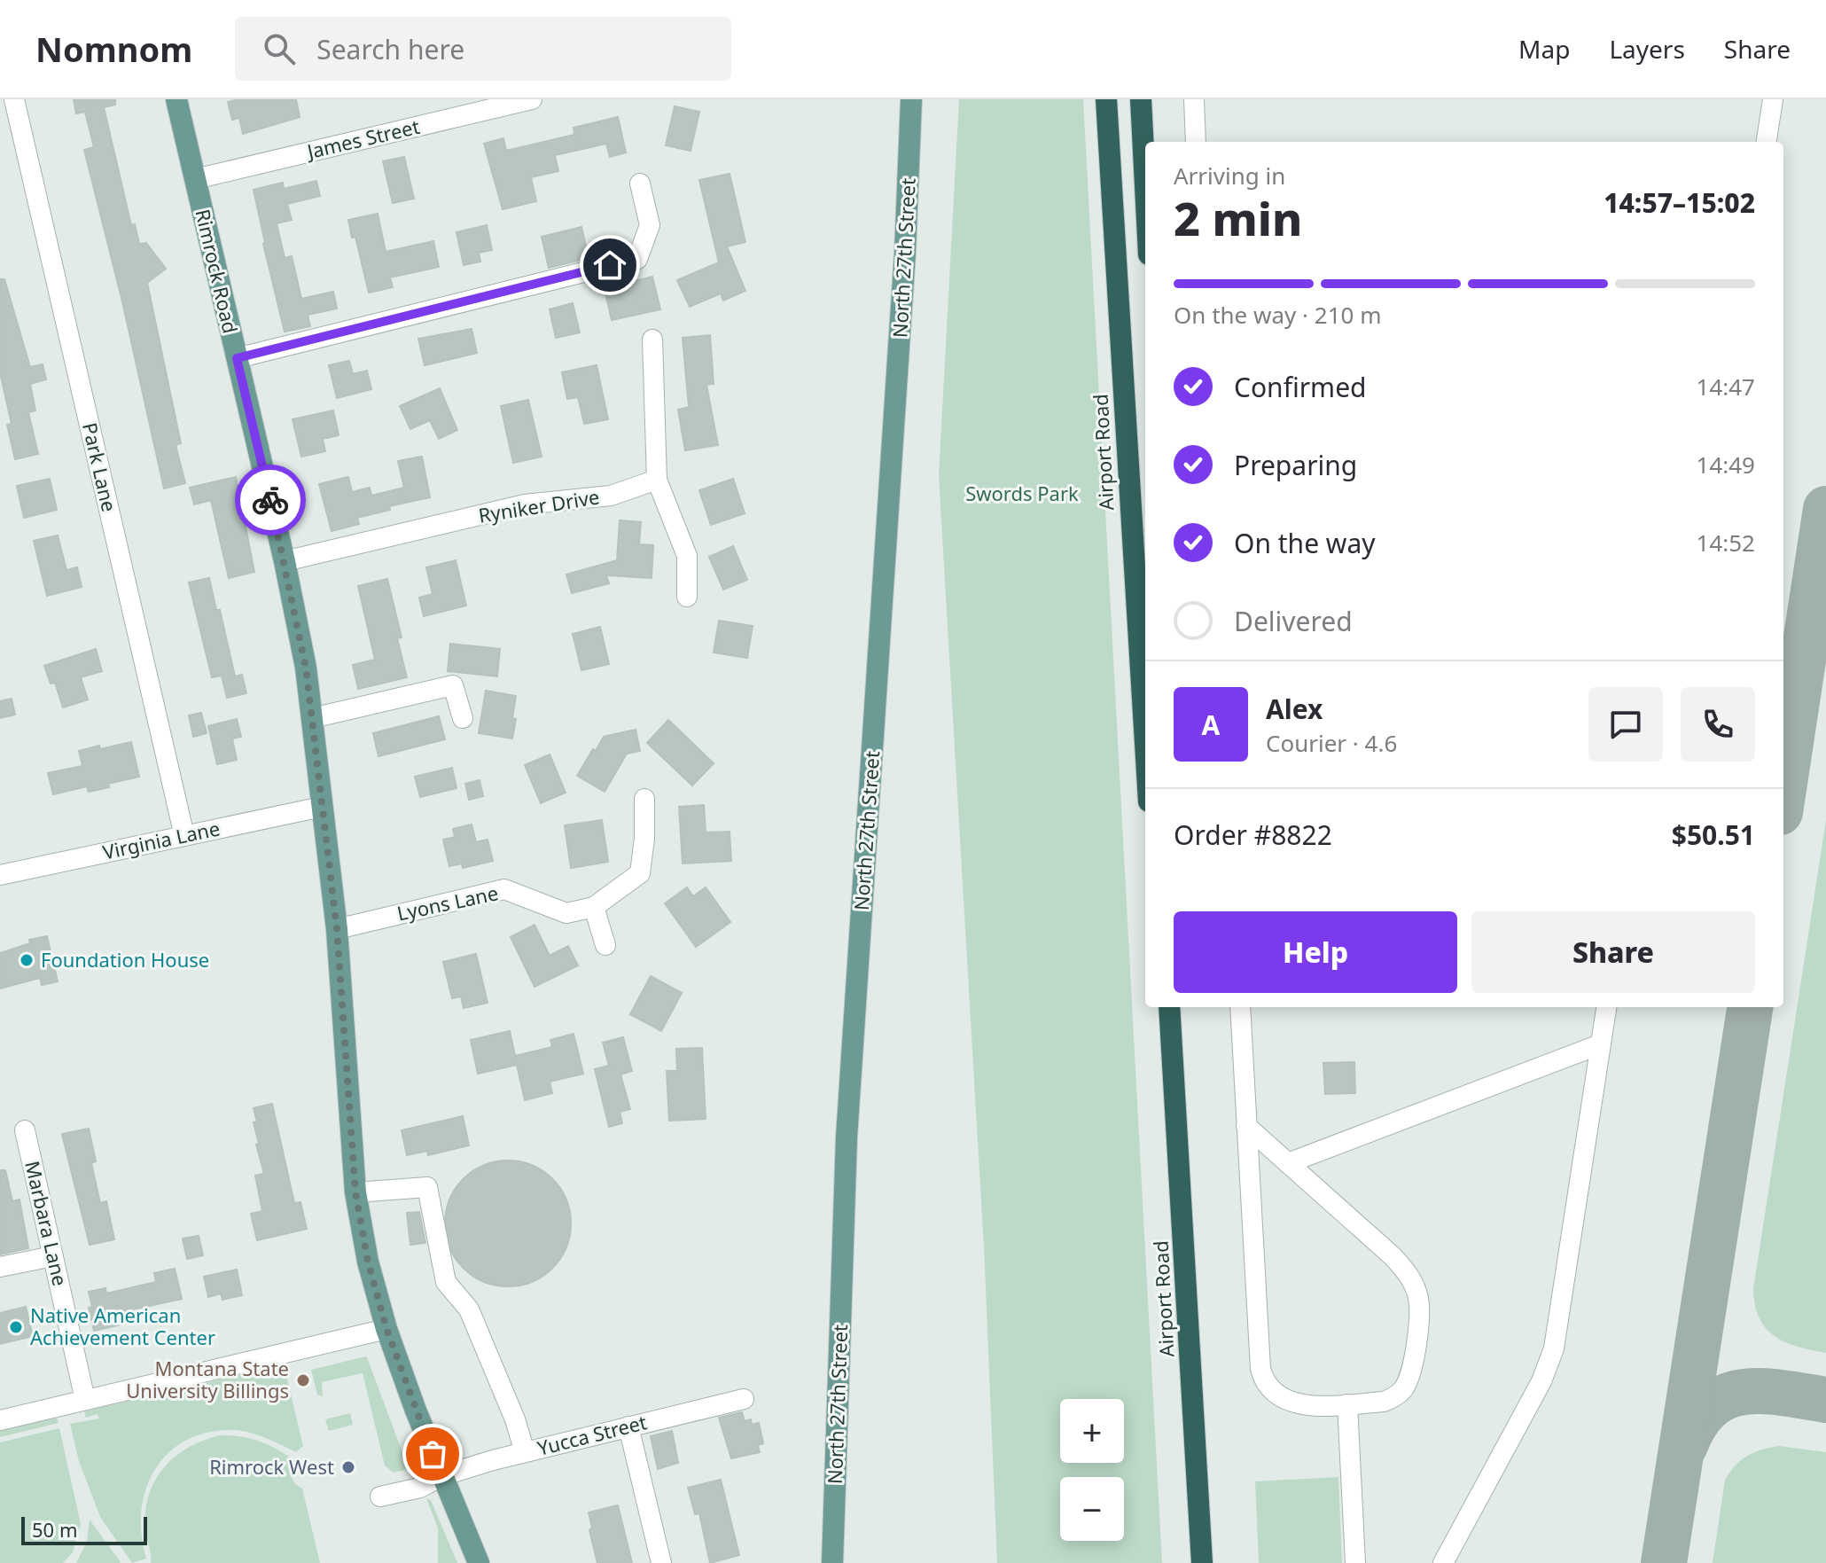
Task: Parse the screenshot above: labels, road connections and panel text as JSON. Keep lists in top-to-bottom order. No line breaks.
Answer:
{"streets":{"highway":["Airport Road"],"main road":["North 27th Street","Rimrock Road"],"street":["James Street","Park Lane","Ryniker Drive","Virginia Lane","Lyons Lane","Marbara Lane","Yucca Street"]},"crossings":[["James Street","Rimrock Road"],["Rimrock Road","Ryniker Drive"],["Rimrock Road","Virginia Lane"],["Rimrock Road","Lyons Lane"],["Rimrock Road","Yucca Street"],["Park Lane","Virginia Lane"]],"parks":["Swords Park"],"places":["Foundation House","Native American Achievement Center","Montana State University Billings","Rimrock West"],"scale_bar":"50 m","page":{"header":"Nomnom","search":"Search here","nav":["Map","Layers","Share"],"heading":["2 min","Arriving in","14:57–15:02"],"panel":["Alex","Courier · 4.6","Order #8822","$50.51"],"bar":"On the way · 210 m","list":[["Confirmed","14:47"],["Preparing","14:49"],["On the way","14:52"],"Delivered"],"round":"A","buttons":["Help","Share"],"map_buttons":["+","−"],"scale":"50 m"}}
